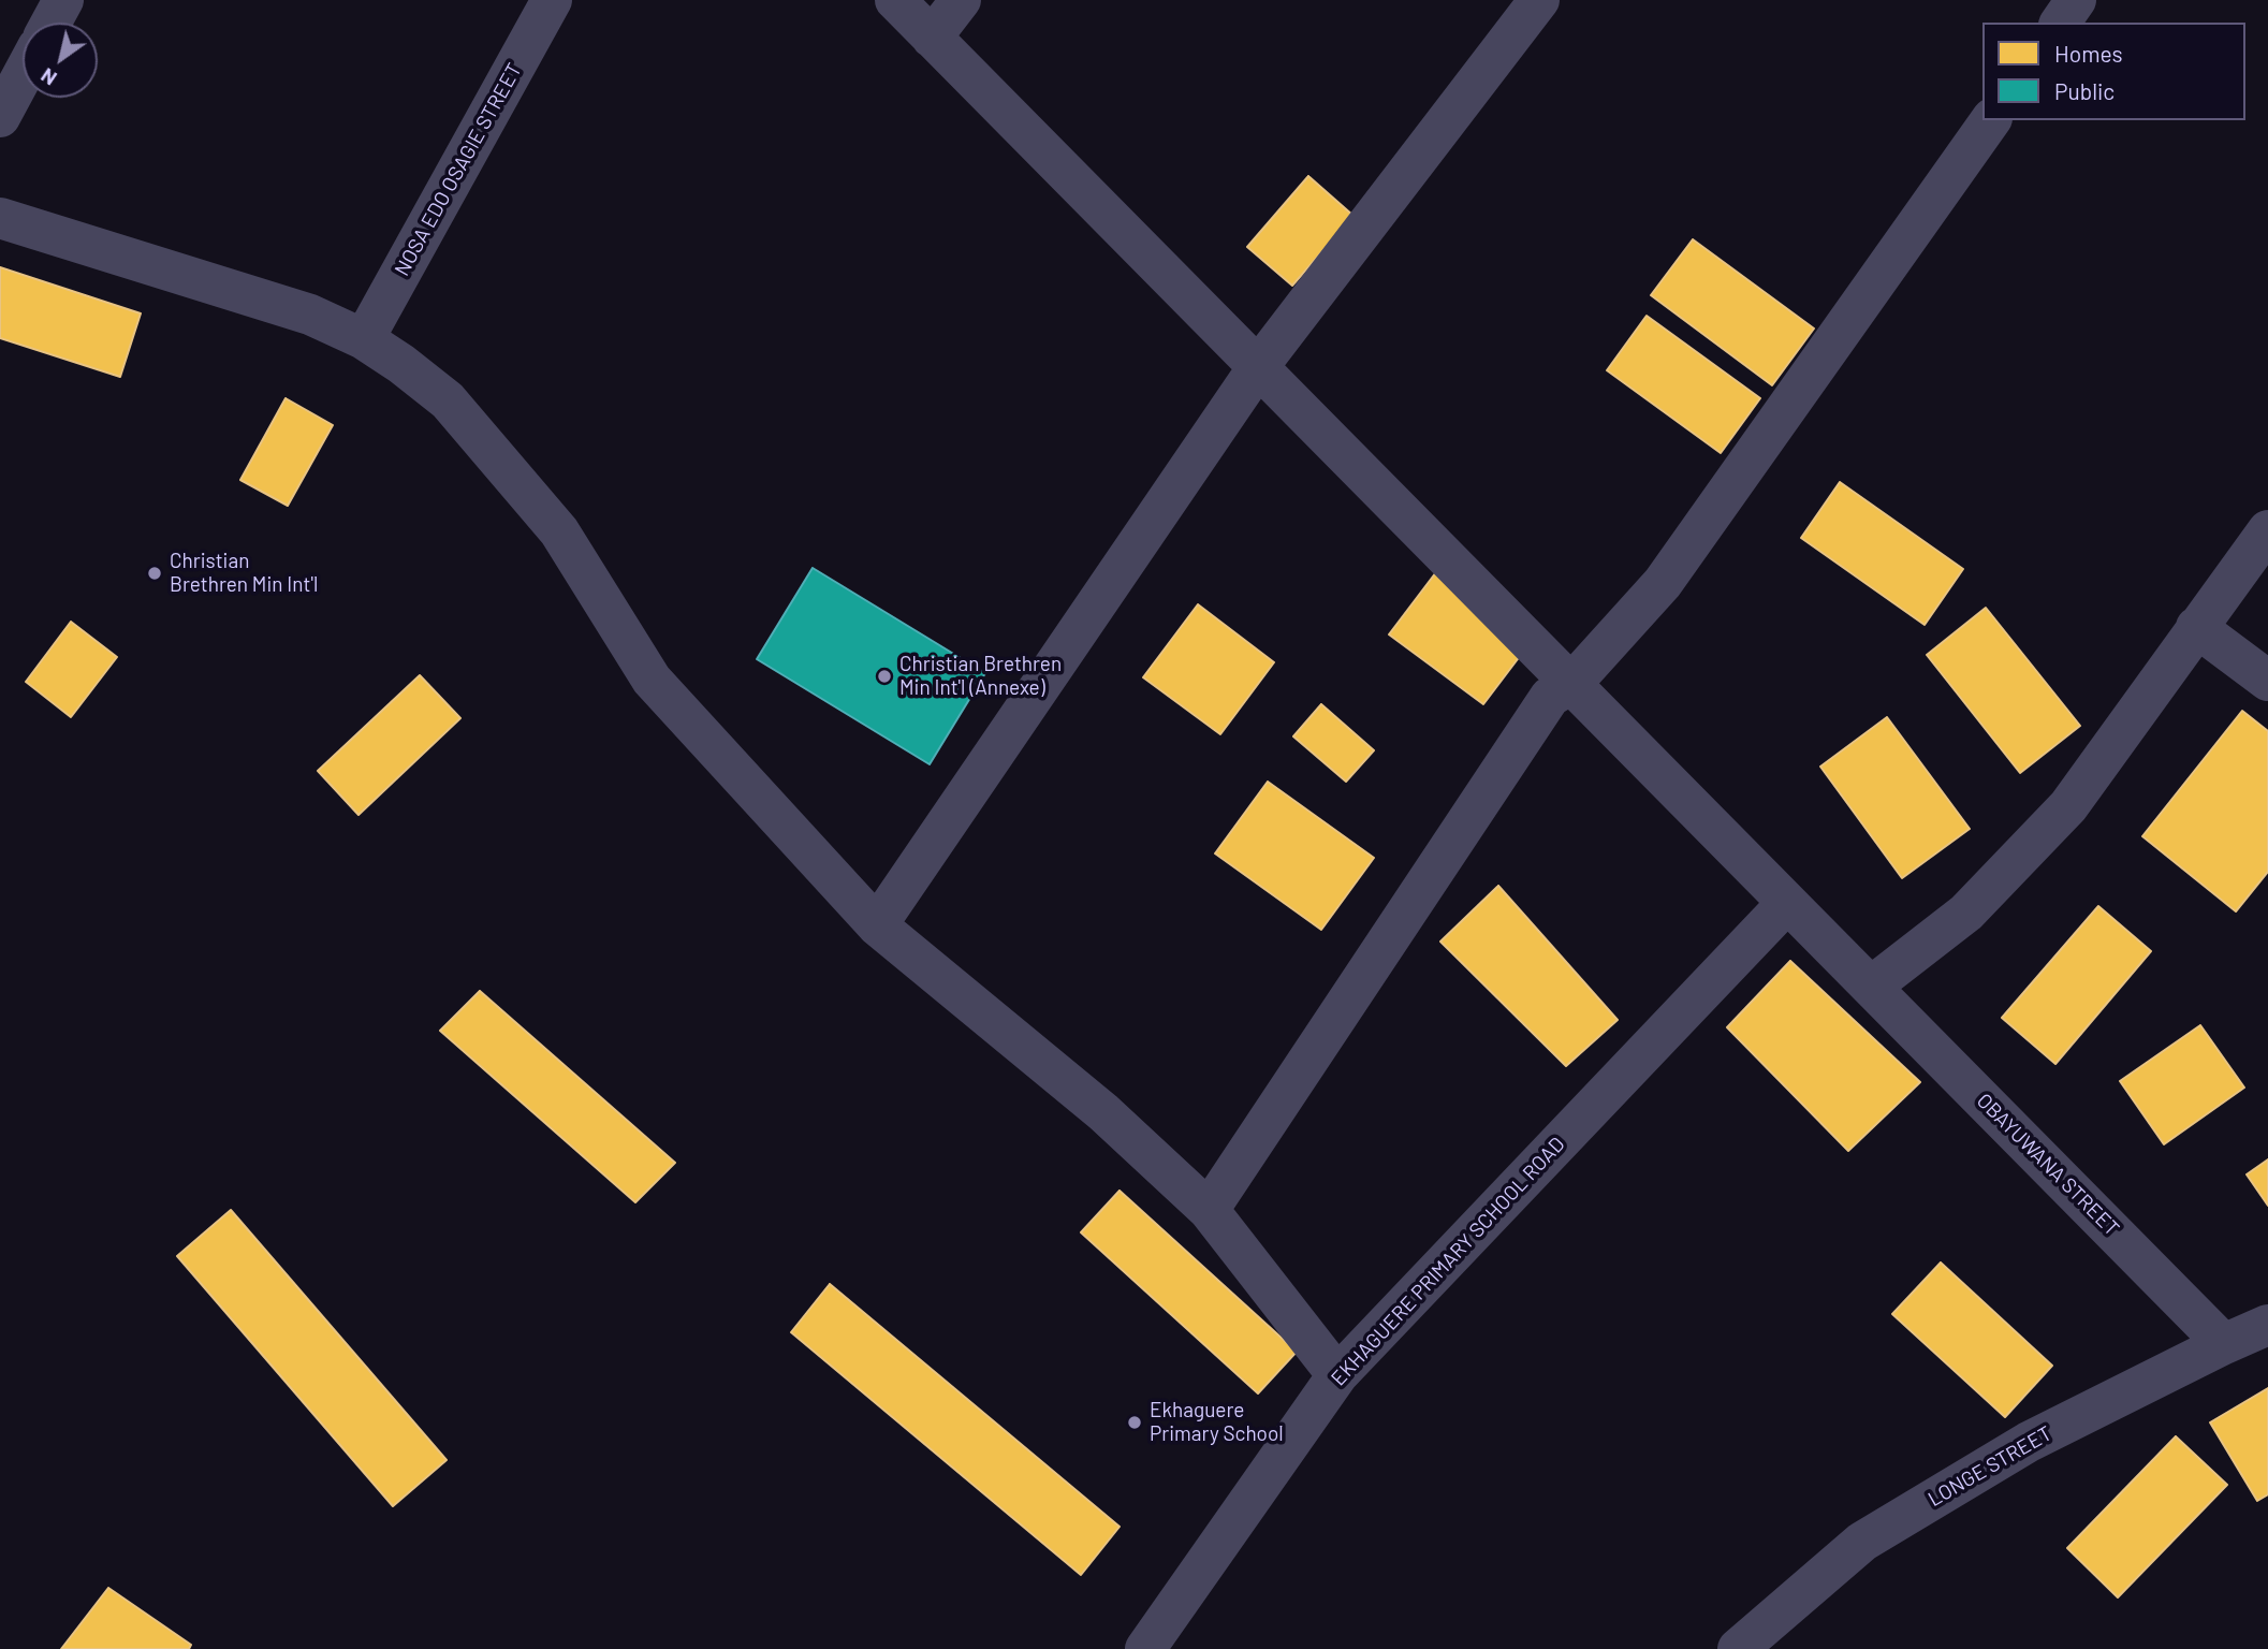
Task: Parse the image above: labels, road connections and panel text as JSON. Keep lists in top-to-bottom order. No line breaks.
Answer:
{"streets":{"street":["NOSA EDO OSAGIE STREET","OBAYUWANA STREET","EKHAGUERE PRIMARY SCHOOL ROAD","LONGE STREET"]},"crossings":[["OBAYUWANA STREET","EKHAGUERE PRIMARY SCHOOL ROAD"],["OBAYUWANA STREET","LONGE STREET"]],"places":["Christian Brethren Min Int'l","Christian Brethren Min Int'l (Annexe)","Ekhaguere Primary School"],"legend":["Homes","Public"],"north":"bottom left"}
